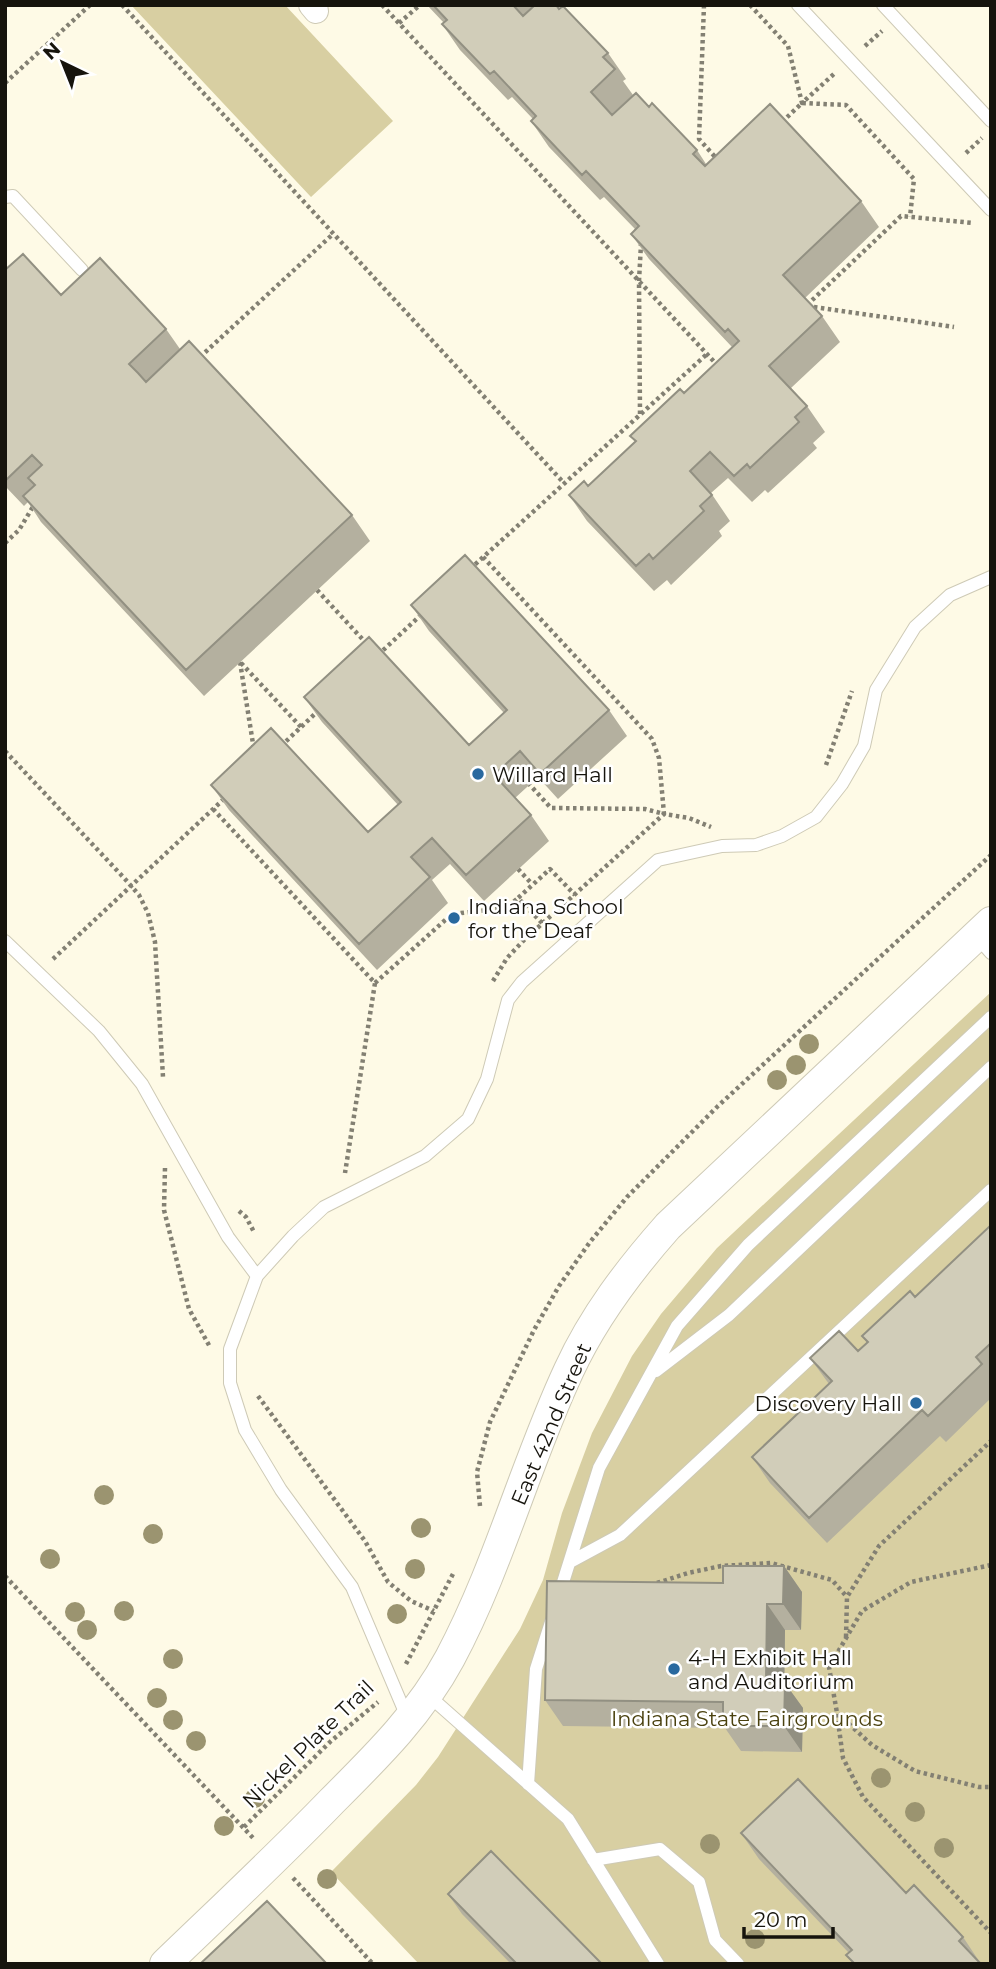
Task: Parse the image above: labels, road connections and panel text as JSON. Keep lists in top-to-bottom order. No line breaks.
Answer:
{"streets":{"street":["East 42nd Street"],"path":["Nickel Plate Trail"]},"parks":["Indiana State Fairgrounds"],"places":["Willard Hall","Indiana School for the Deaf","Discovery Hall","4-H Exhibit Hall and Auditorium"],"scale_bar":"20 m","north":"top left"}
